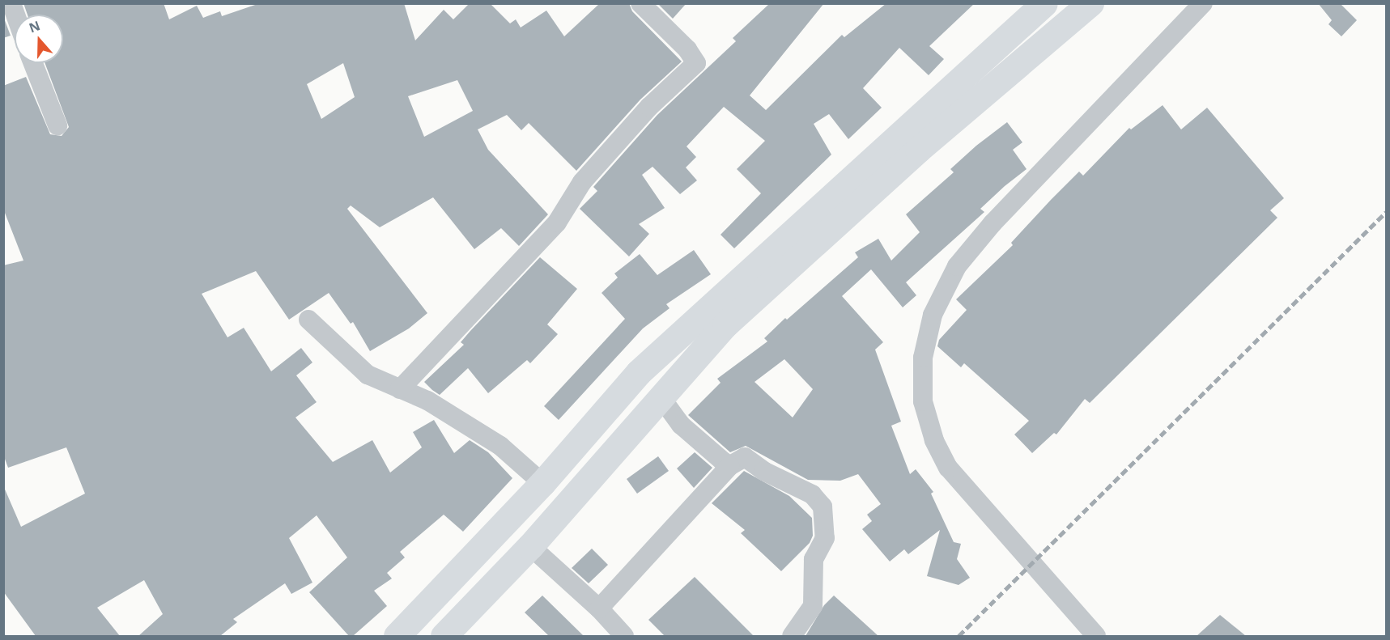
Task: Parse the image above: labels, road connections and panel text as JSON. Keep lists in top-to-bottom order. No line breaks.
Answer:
{"north":"top"}
